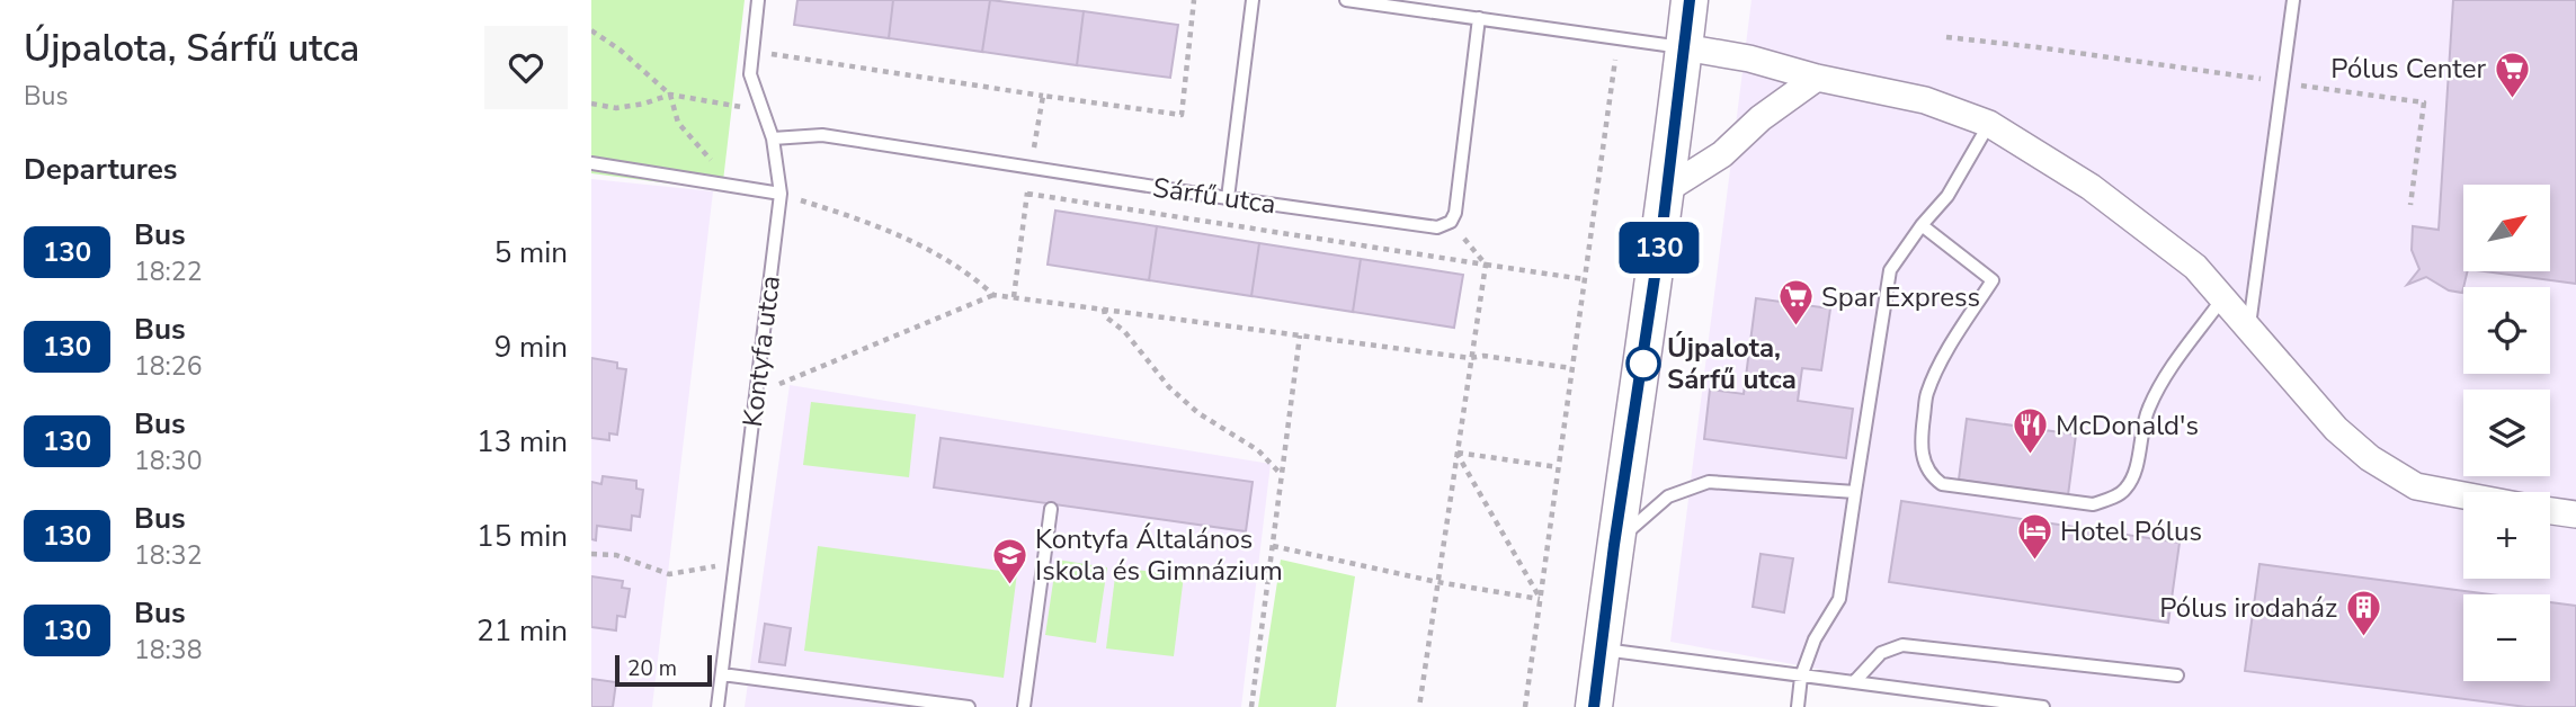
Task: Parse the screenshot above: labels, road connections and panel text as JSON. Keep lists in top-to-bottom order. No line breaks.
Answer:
{"streets":{"lane":["Sárfű utca","Kontyfa utca"]},"crossings":[["Sárfű utca","Kontyfa utca"]],"places":{"supermarket":["Pólus Center","Spar Express"],"other":["Újpalota, Sárfű utca"],"restaurant":["McDonald's"],"hotel":["Hotel Pólus"],"school or university":["Kontyfa Általános Iskola és Gimnázium"],"building":["Pólus irodaház"]},"lines":["bus line 130"],"scale_bar":"20 m","north":"top right","page":{"heading":[["Újpalota, Sárfű utca","Bus"],"Departures"],"on_map":"130","map_buttons":["+","−"],"list":[{"mark":"130","name":"Bus","note":"18:22","value":"5 min"},{"mark":"130","name":"Bus","note":"18:26","value":"9 min"},{"mark":"130","name":"Bus","note":"18:30","value":"13 min"},{"mark":"130","name":"Bus","note":"18:32","value":"15 min"},{"mark":"130","name":"Bus","note":"18:38","value":"21 min"}],"scale":"20 m"}}
